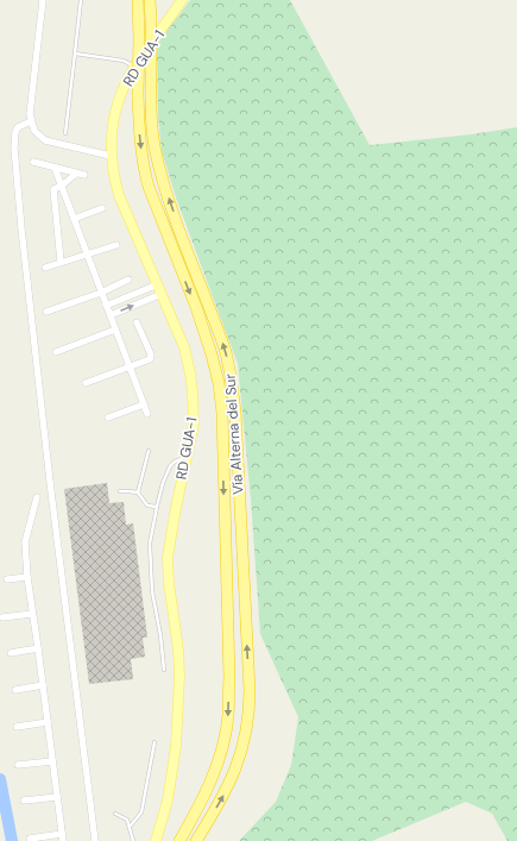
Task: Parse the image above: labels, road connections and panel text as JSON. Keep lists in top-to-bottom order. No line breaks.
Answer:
{"streets":{"highway":["Vía Alterna del Sur"],"main road":["RD GUA-1"]}}
